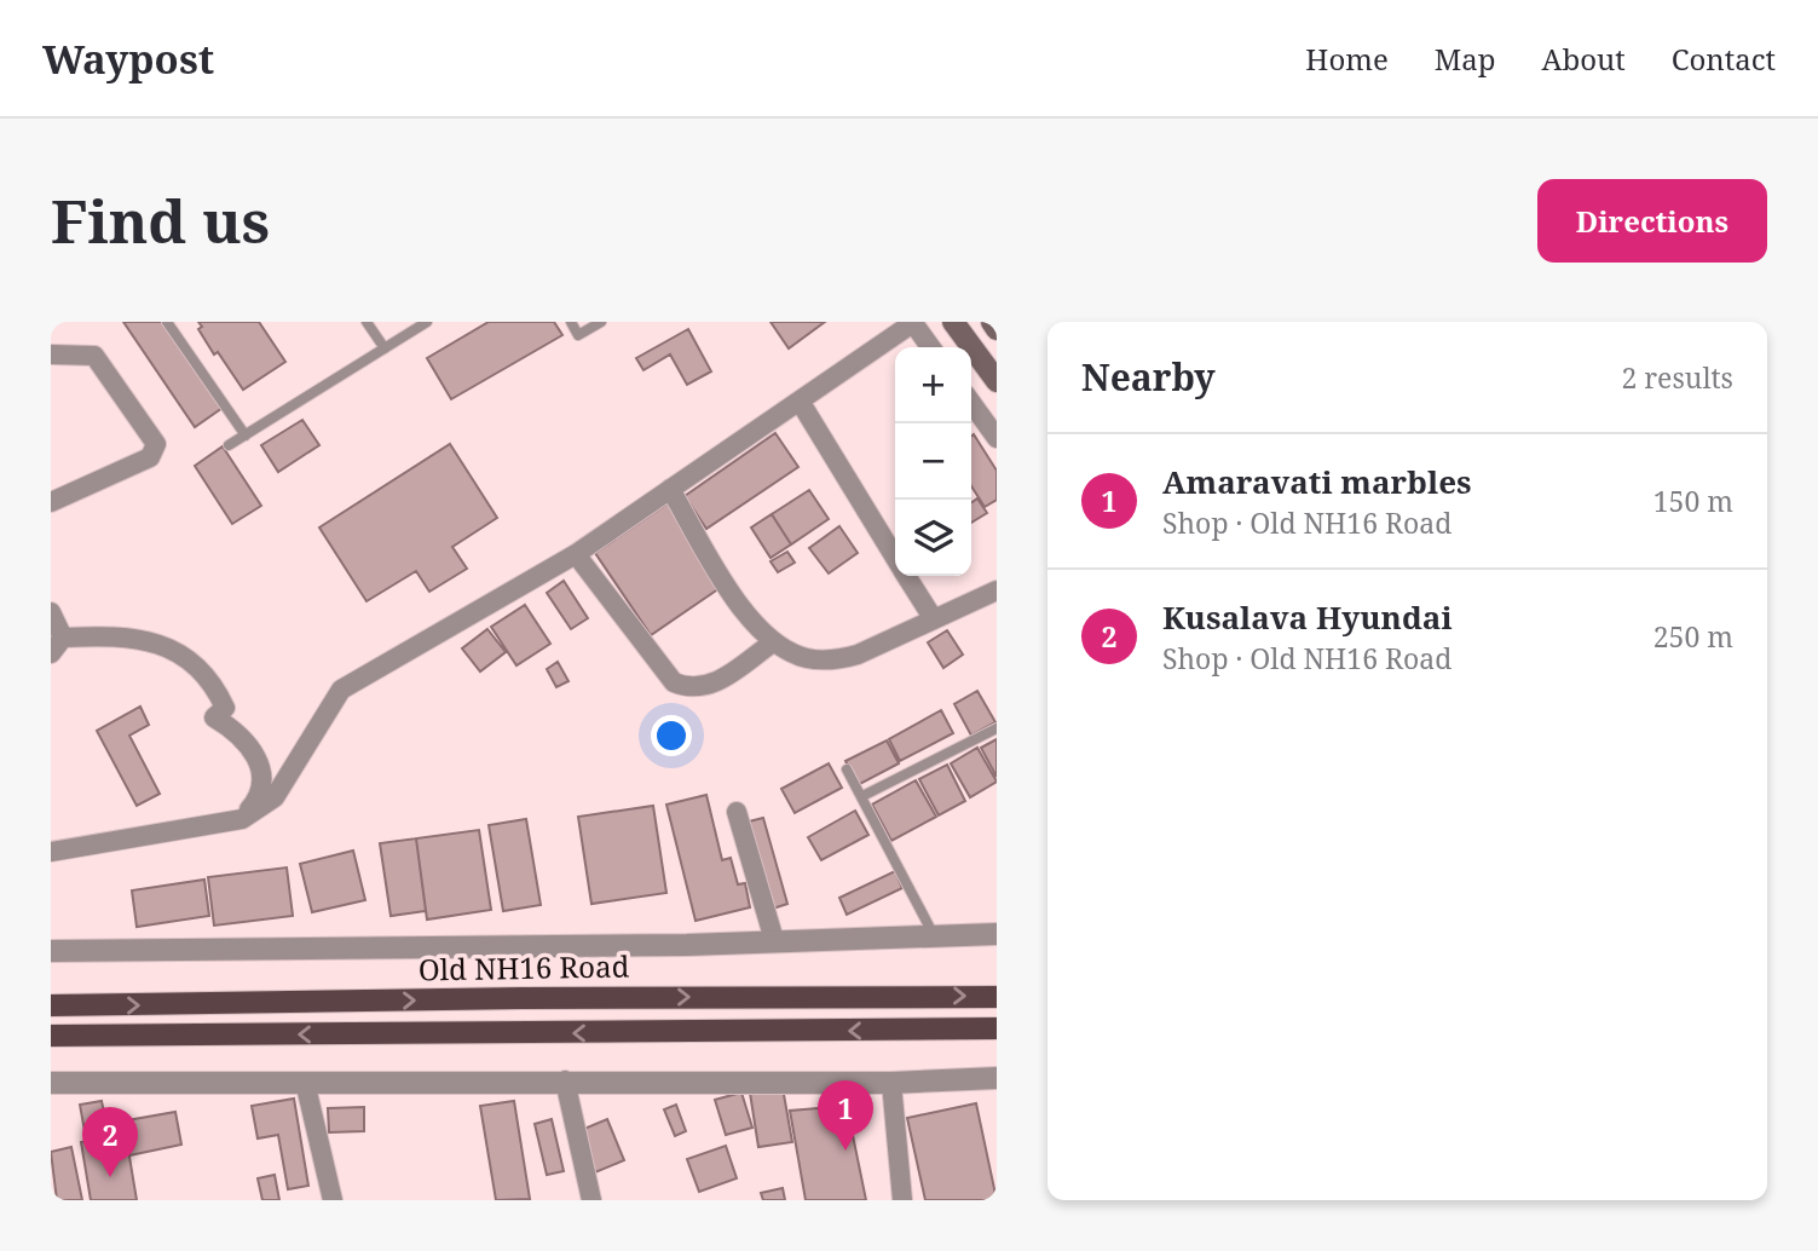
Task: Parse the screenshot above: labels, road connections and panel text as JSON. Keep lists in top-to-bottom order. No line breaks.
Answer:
{"streets":{"main road":["Old NH16 Road"]},"page":{"header":"Waypost","nav":["Home","Map","About","Contact"],"buttons":"Directions","title":"Find us","heading":["Nearby","2 results"],"map_buttons":["+","−"],"list":[{"mark":"1","name":"Amaravati marbles","note":"Shop · Old NH16 Road","value":"150 m"},{"mark":"2","name":"Kusalava Hyundai","note":"Shop · Old NH16 Road","value":"250 m"}],"pins":["1","2"]}}
